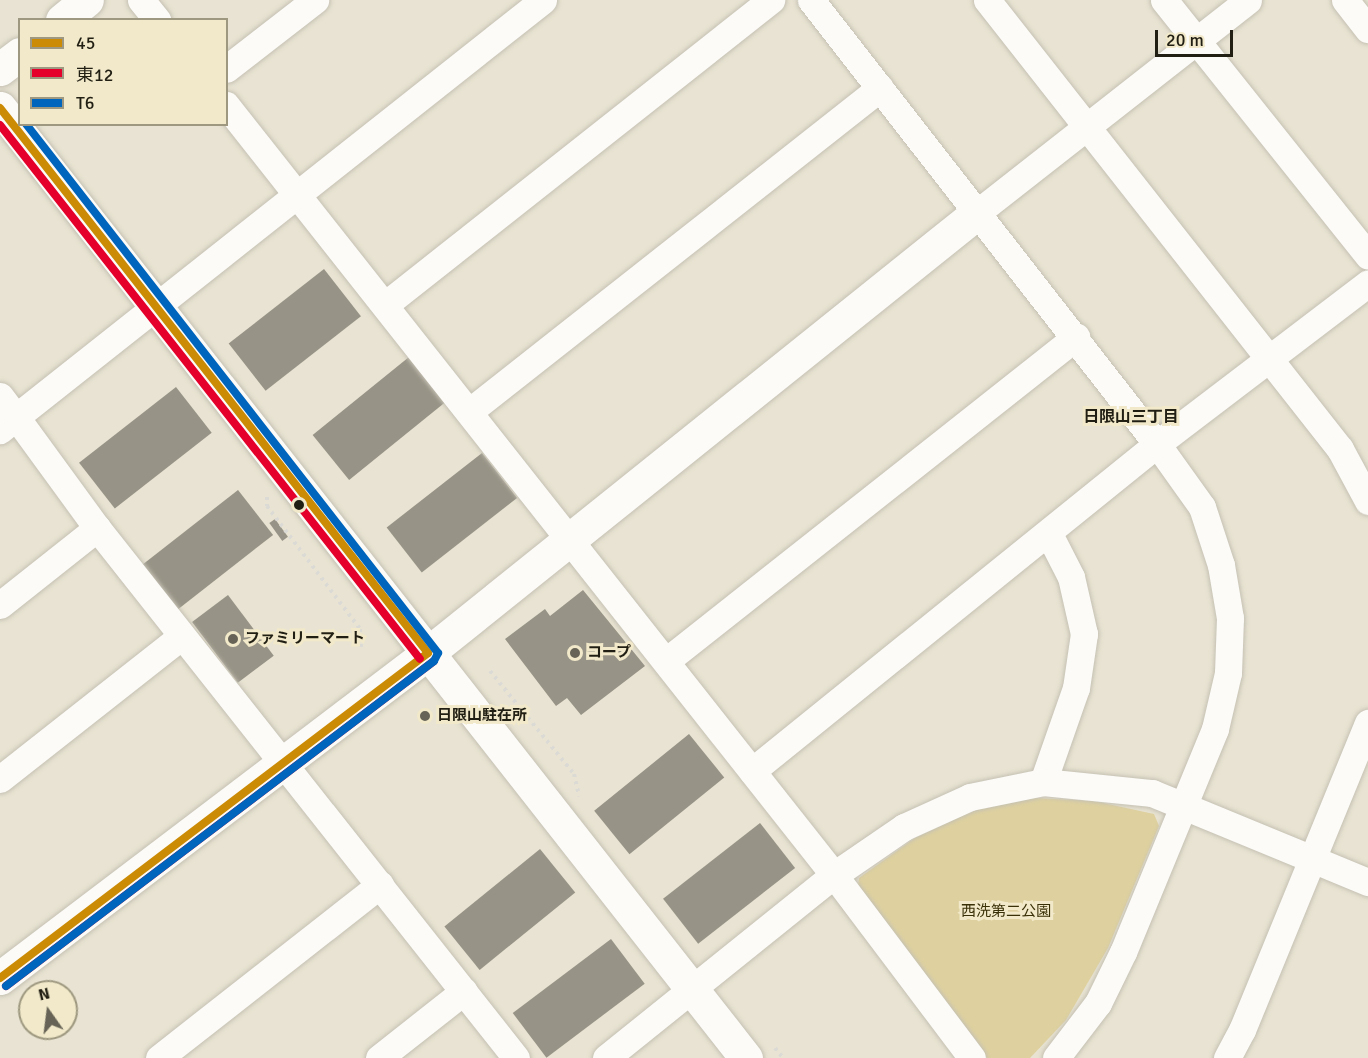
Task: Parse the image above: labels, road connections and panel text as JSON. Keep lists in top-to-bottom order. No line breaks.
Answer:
{"districts":["日限山三丁目"],"parks":["西洗第二公園"],"places":["ファミリーマート","コープ","日限山駐在所"],"lines":["transit line 45","transit line 東12","transit line T6"],"legend":["45","東12","T6"],"scale_bar":"20 m","north":"top"}
